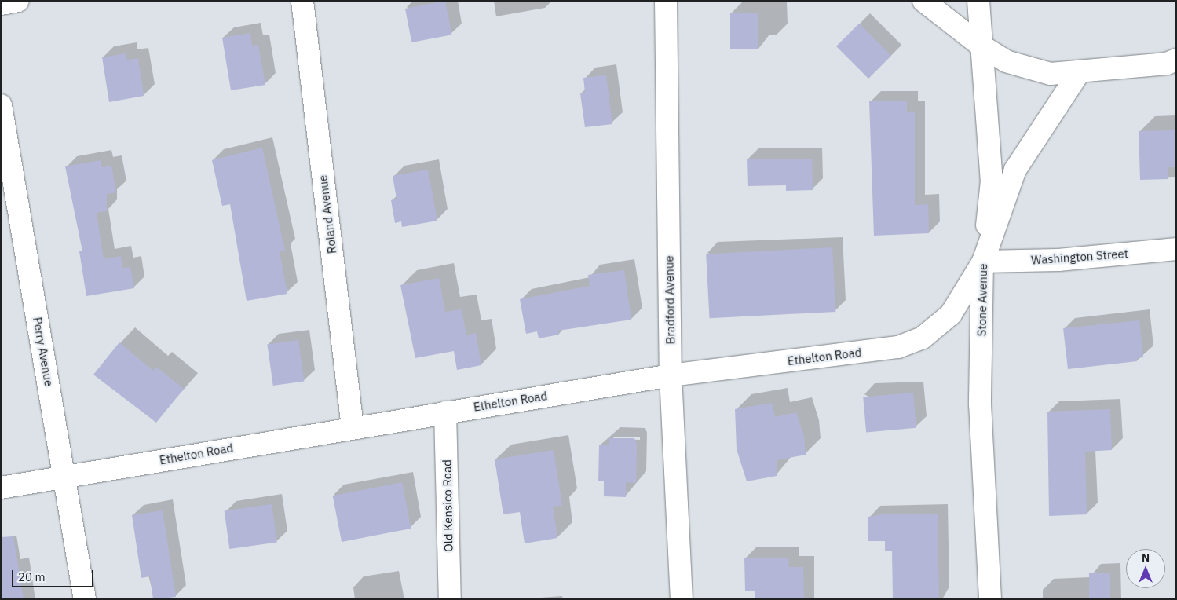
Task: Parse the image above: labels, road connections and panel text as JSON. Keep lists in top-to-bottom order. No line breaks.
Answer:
{"streets":{"street":["Roland Avenue","Washington Street","Bradford Avenue","Stone Avenue","Perry Avenue","Ethelton Road","Old Kensico Road"]},"crossings":[["Roland Avenue","Ethelton Road"],["Washington Street","Stone Avenue"],["Washington Street","Ethelton Road"],["Bradford Avenue","Ethelton Road"],["Stone Avenue","Ethelton Road"],["Perry Avenue","Ethelton Road"],["Ethelton Road","Old Kensico Road"]],"scale_bar":"20 m","north":"top"}
